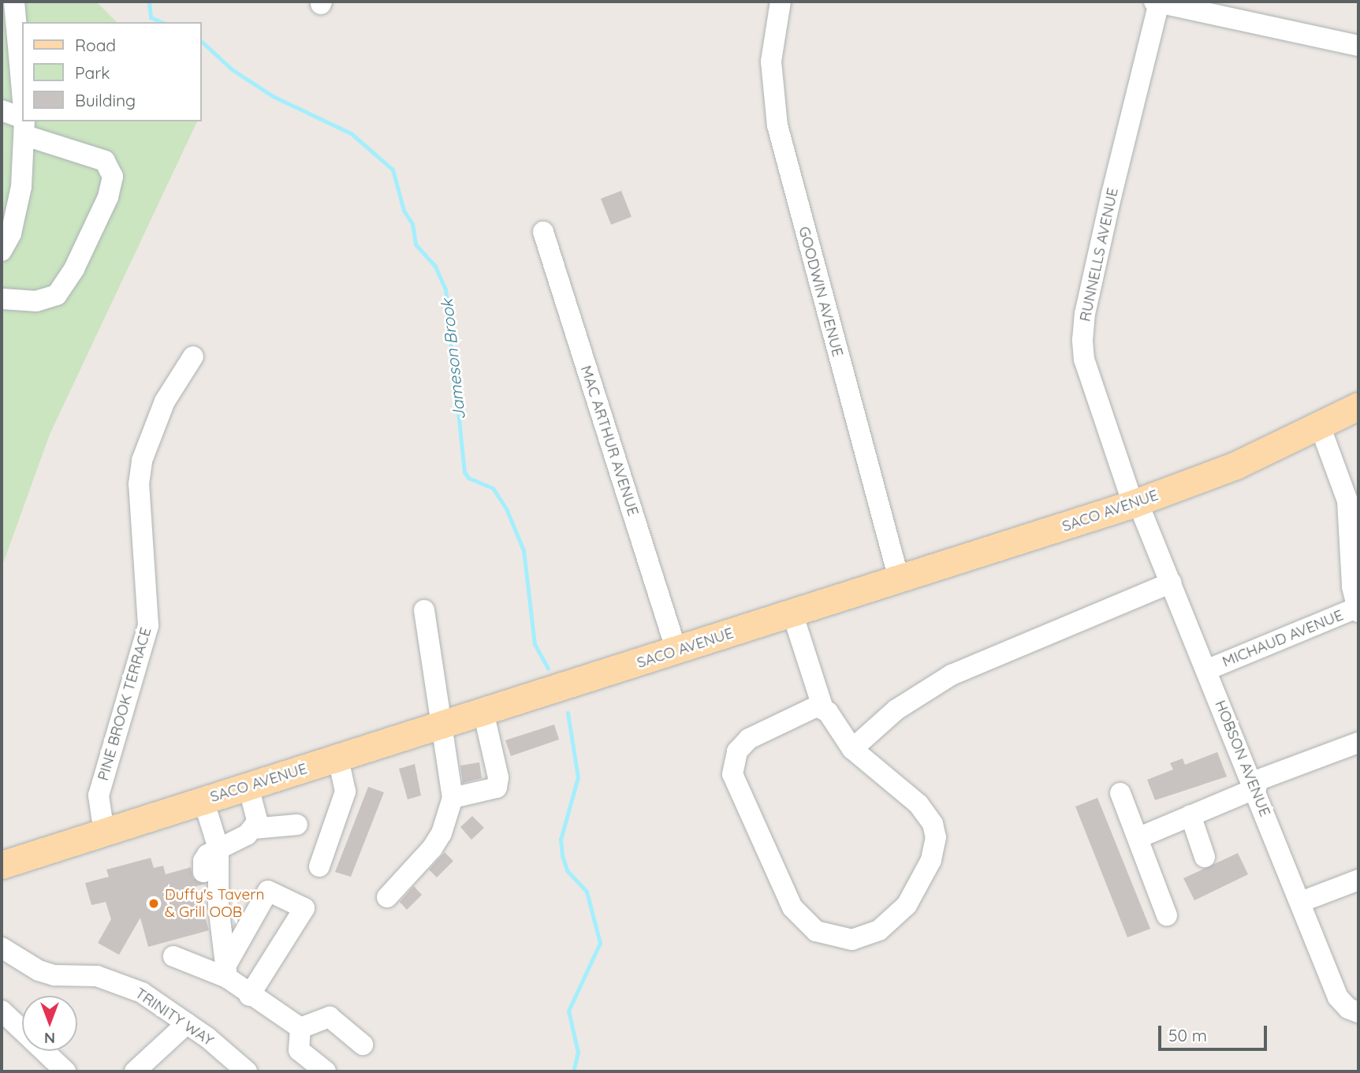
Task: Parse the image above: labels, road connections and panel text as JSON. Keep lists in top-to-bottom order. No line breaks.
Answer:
{"streets":{"main road":["SACO AVENUE"],"street":["RUNNELLS AVENUE","GOODWIN AVENUE","MAC ARTHUR AVENUE","MICHAUD AVENUE","PINE BROOK TERRACE","HOBSON AVENUE","TRINITY WAY"]},"crossings":[["RUNNELLS AVENUE","SACO AVENUE"],["RUNNELLS AVENUE","HOBSON AVENUE"],["GOODWIN AVENUE","SACO AVENUE"],["MAC ARTHUR AVENUE","SACO AVENUE"],["SACO AVENUE","PINE BROOK TERRACE"],["SACO AVENUE","HOBSON AVENUE"],["MICHAUD AVENUE","HOBSON AVENUE"]],"water":["Jameson Brook"],"places":["Duffy's Tavern & Grill OOB"],"legend":["Road","Park","Building"],"scale_bar":"50 m","north":"bottom"}
